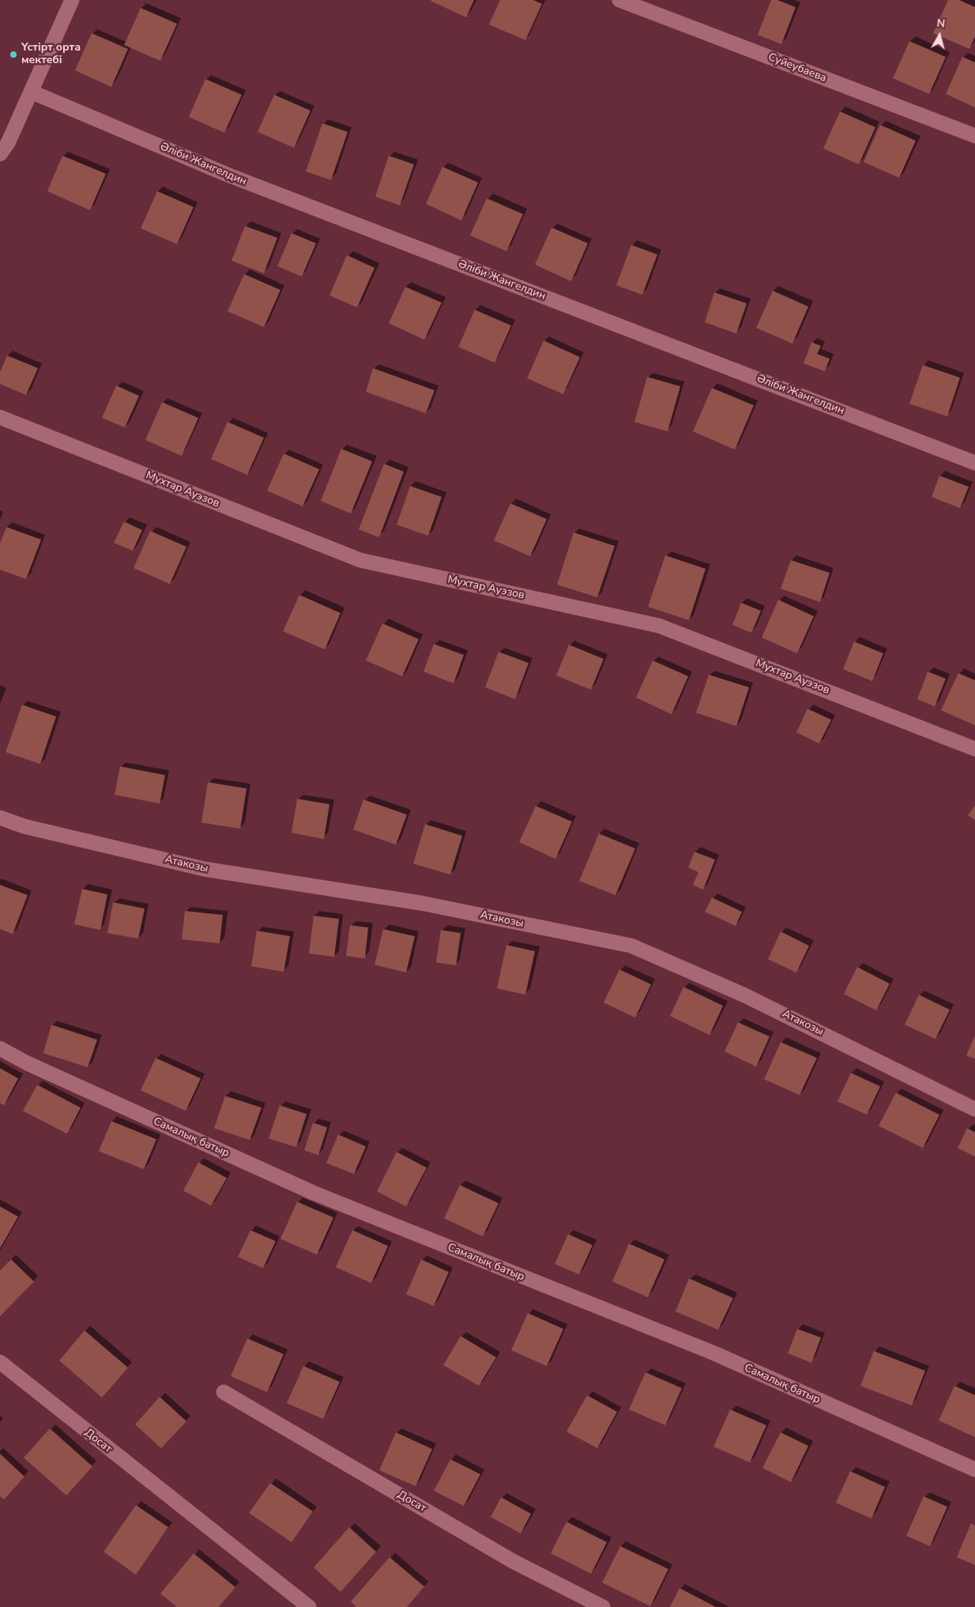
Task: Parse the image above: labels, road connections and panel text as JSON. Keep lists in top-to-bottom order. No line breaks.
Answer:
{"streets":{"street":["Суйеубаева","Әліби Жангелдин","Мухтар Ауэзов","Атакозы","Самалық батыр","Досат"]},"places":["Үстірт орта мектебі"],"north":"top"}
